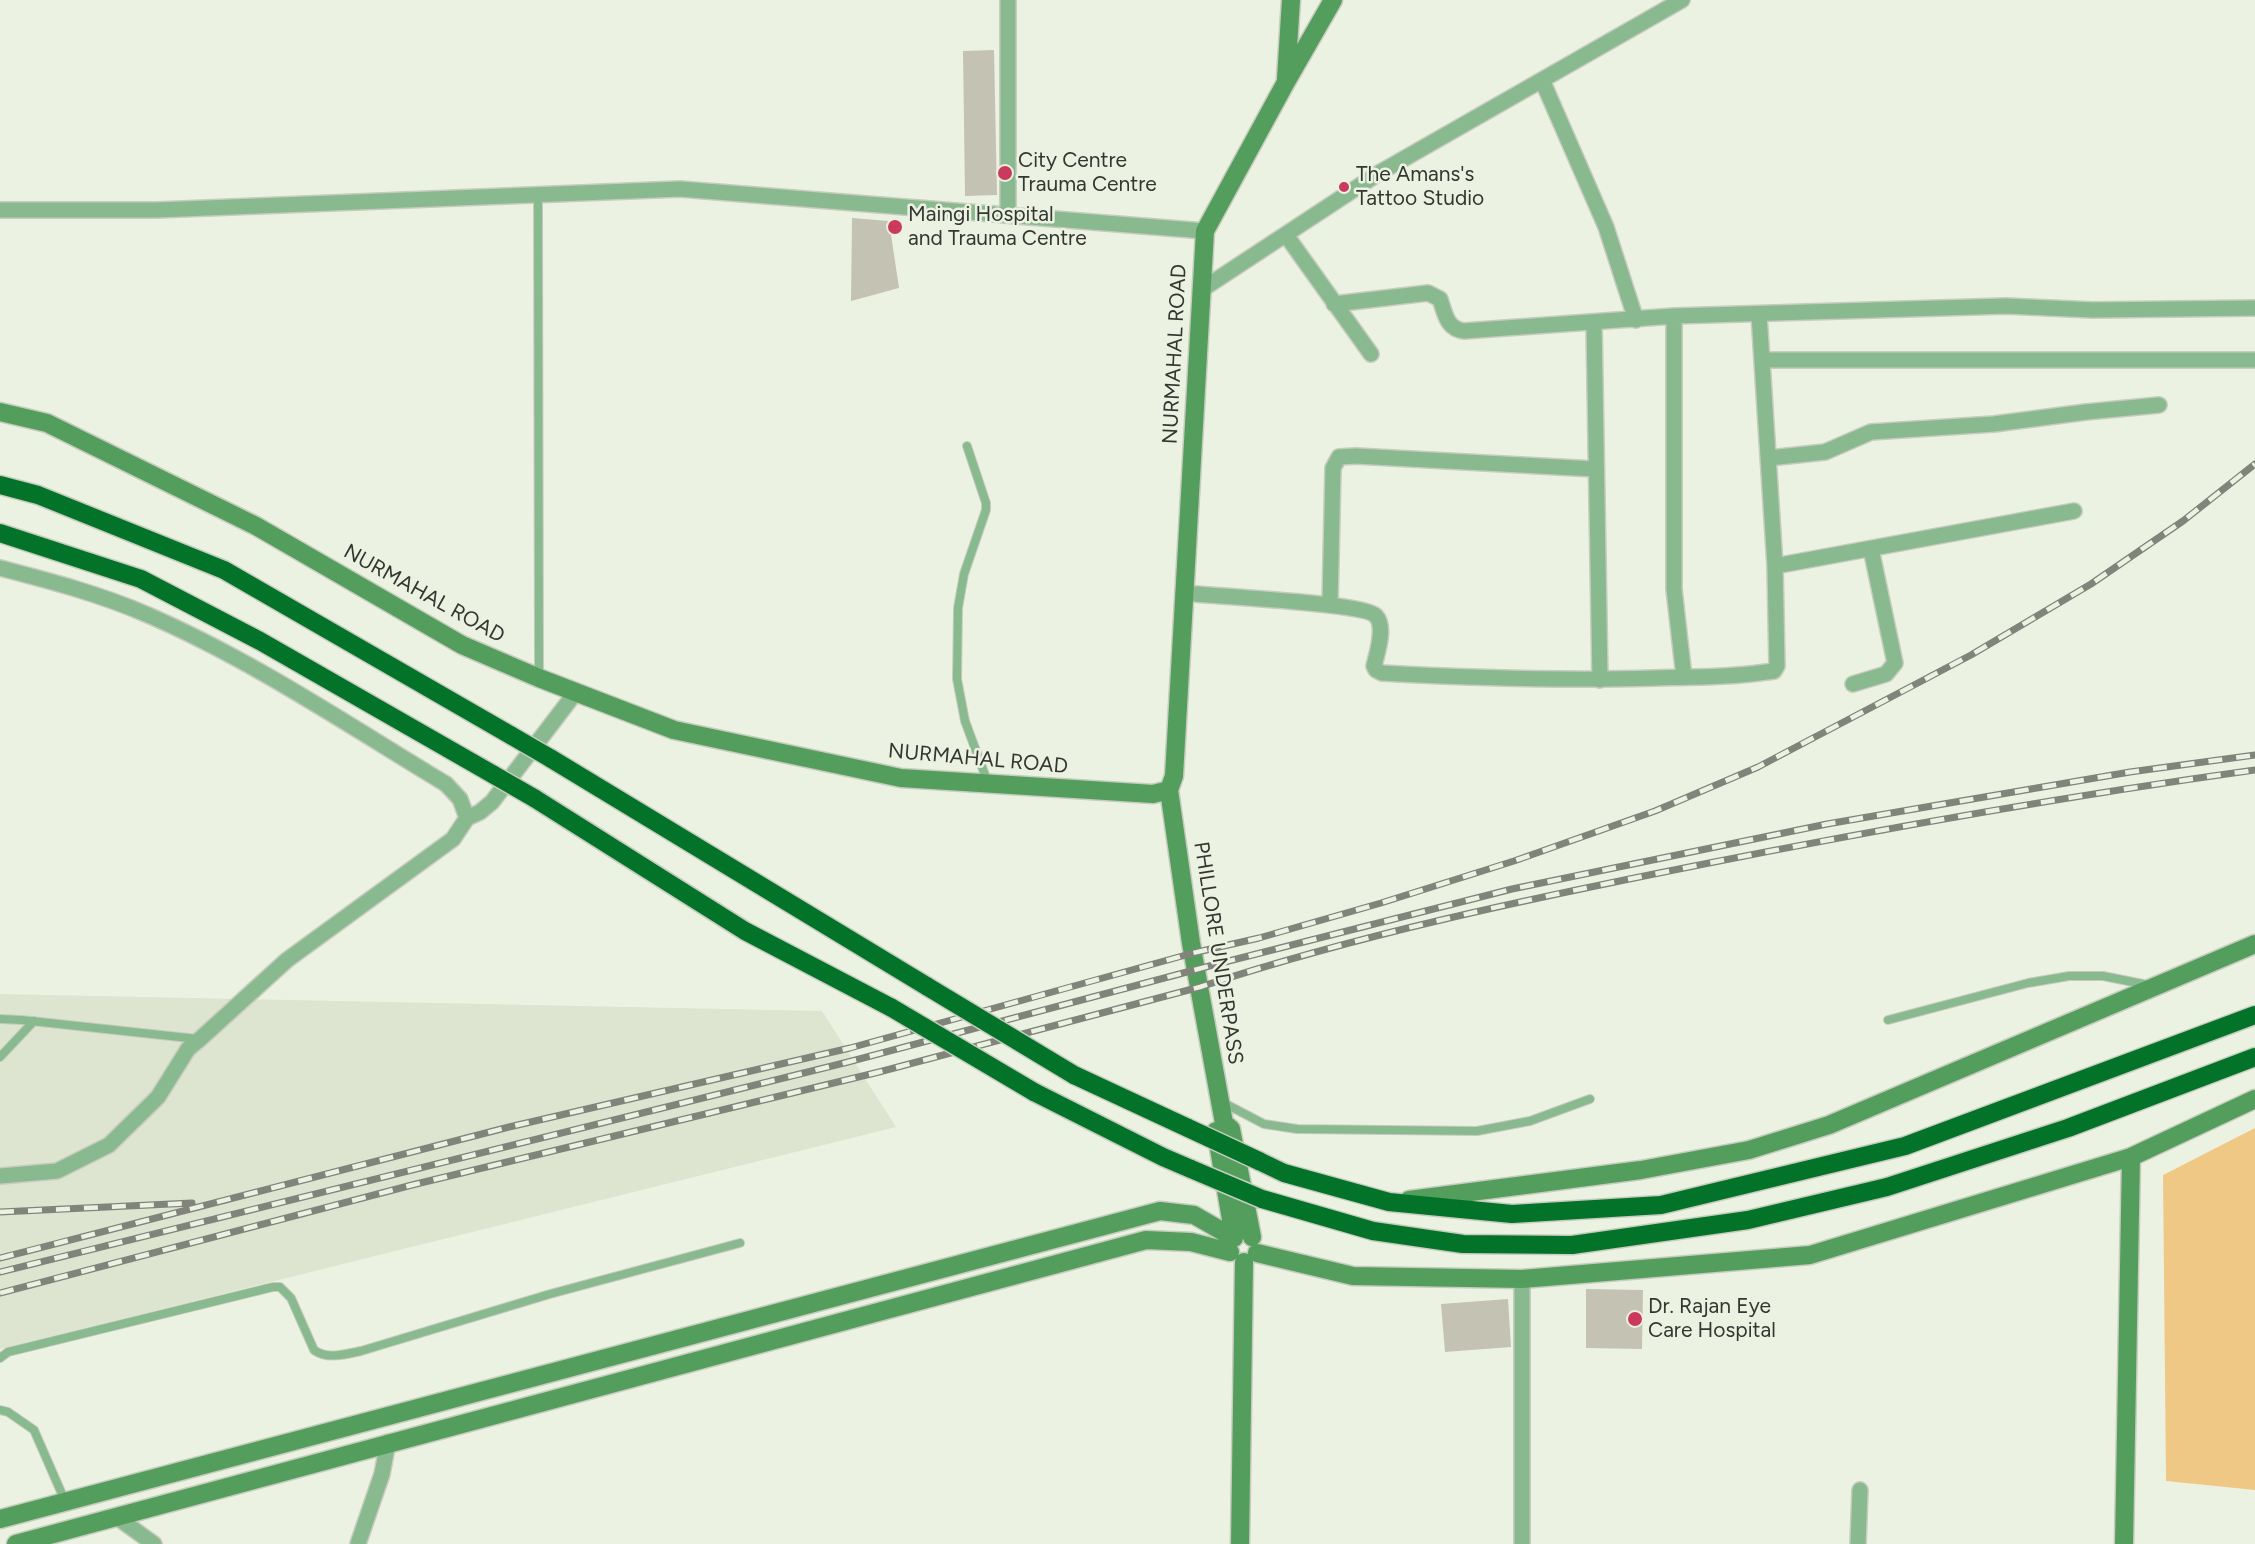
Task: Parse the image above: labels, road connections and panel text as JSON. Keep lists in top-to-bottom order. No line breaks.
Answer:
{"streets":{"street":["NURMAHAL ROAD","PHILLORE UNDERPASS"]},"crossings":[["NURMAHAL ROAD","PHILLORE UNDERPASS"]],"places":["City Centre Trauma Centre","The Amans's Tattoo Studio","Maingi Hospital and Trauma Centre","Dr. Rajan Eye Care Hospital"]}
